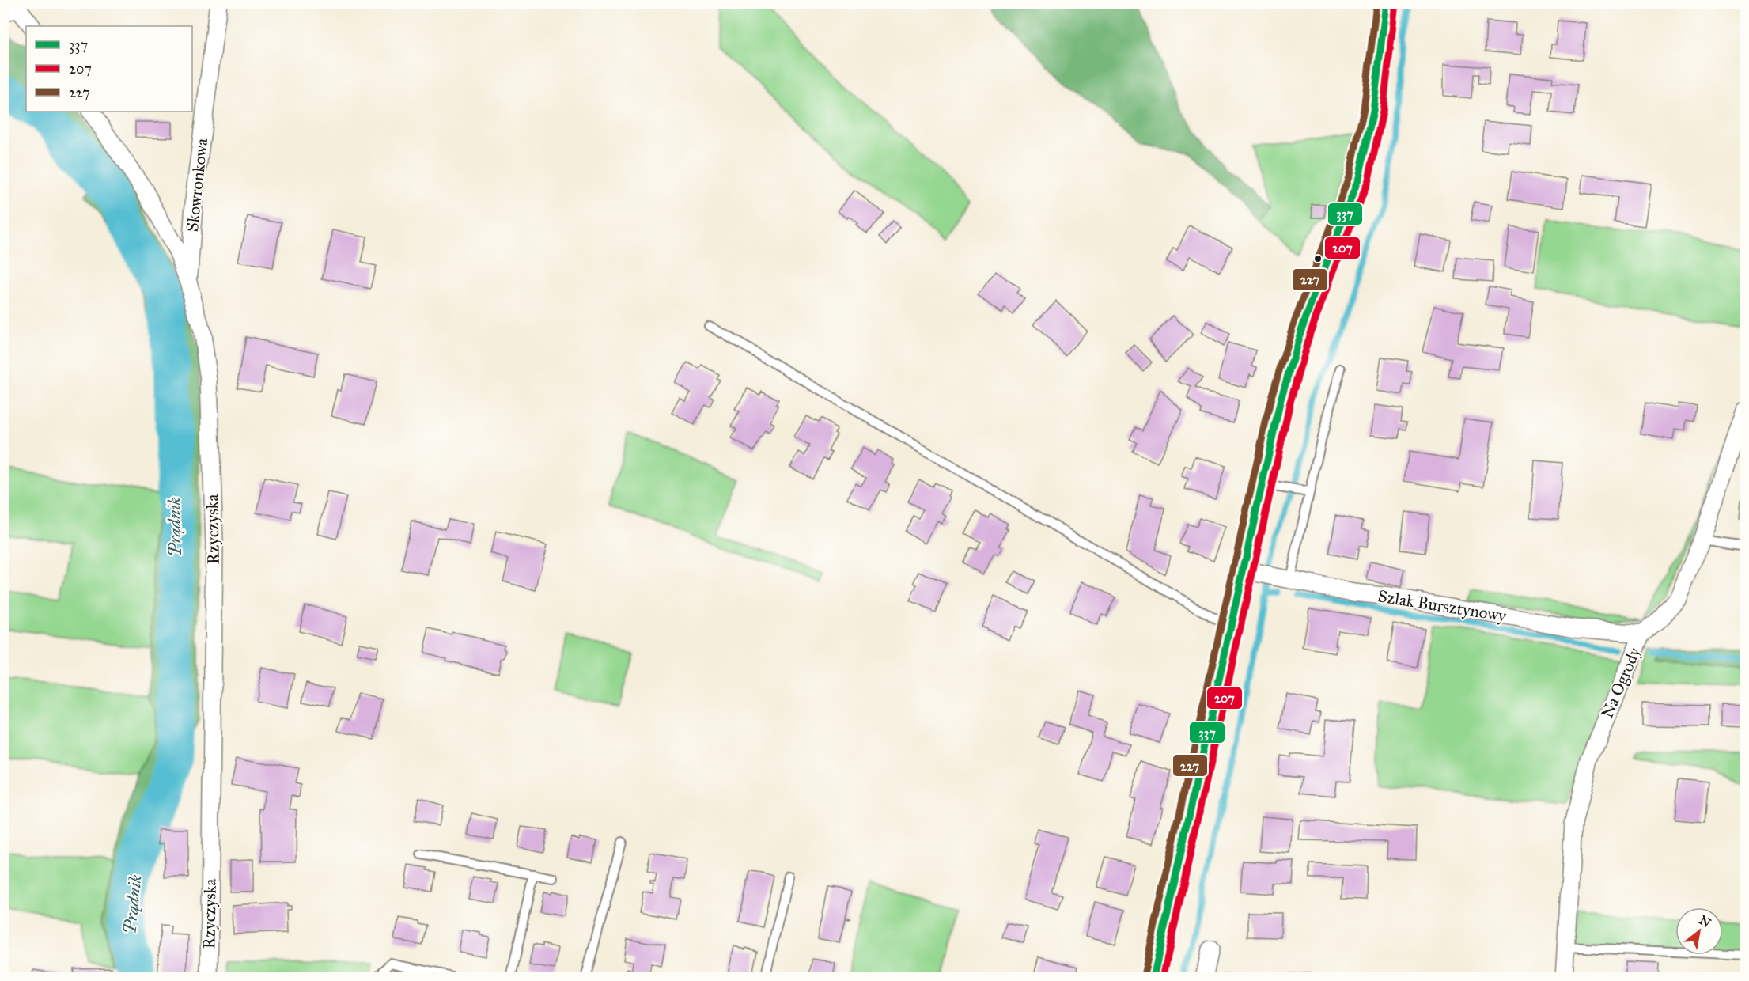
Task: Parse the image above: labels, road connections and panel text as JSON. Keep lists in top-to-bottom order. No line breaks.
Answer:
{"streets":{"street":["Skowronkowa","Rzyczyska","Szlak Bursztynowy","Na Ogrody"]},"crossings":[["Skowronkowa","Rzyczyska"],["Szlak Bursztynowy","Na Ogrody"]],"water":["Prądnik"],"lines":["transit line 337","transit line 227","transit line 207"],"legend":["337","207","227"],"north":"top right"}
